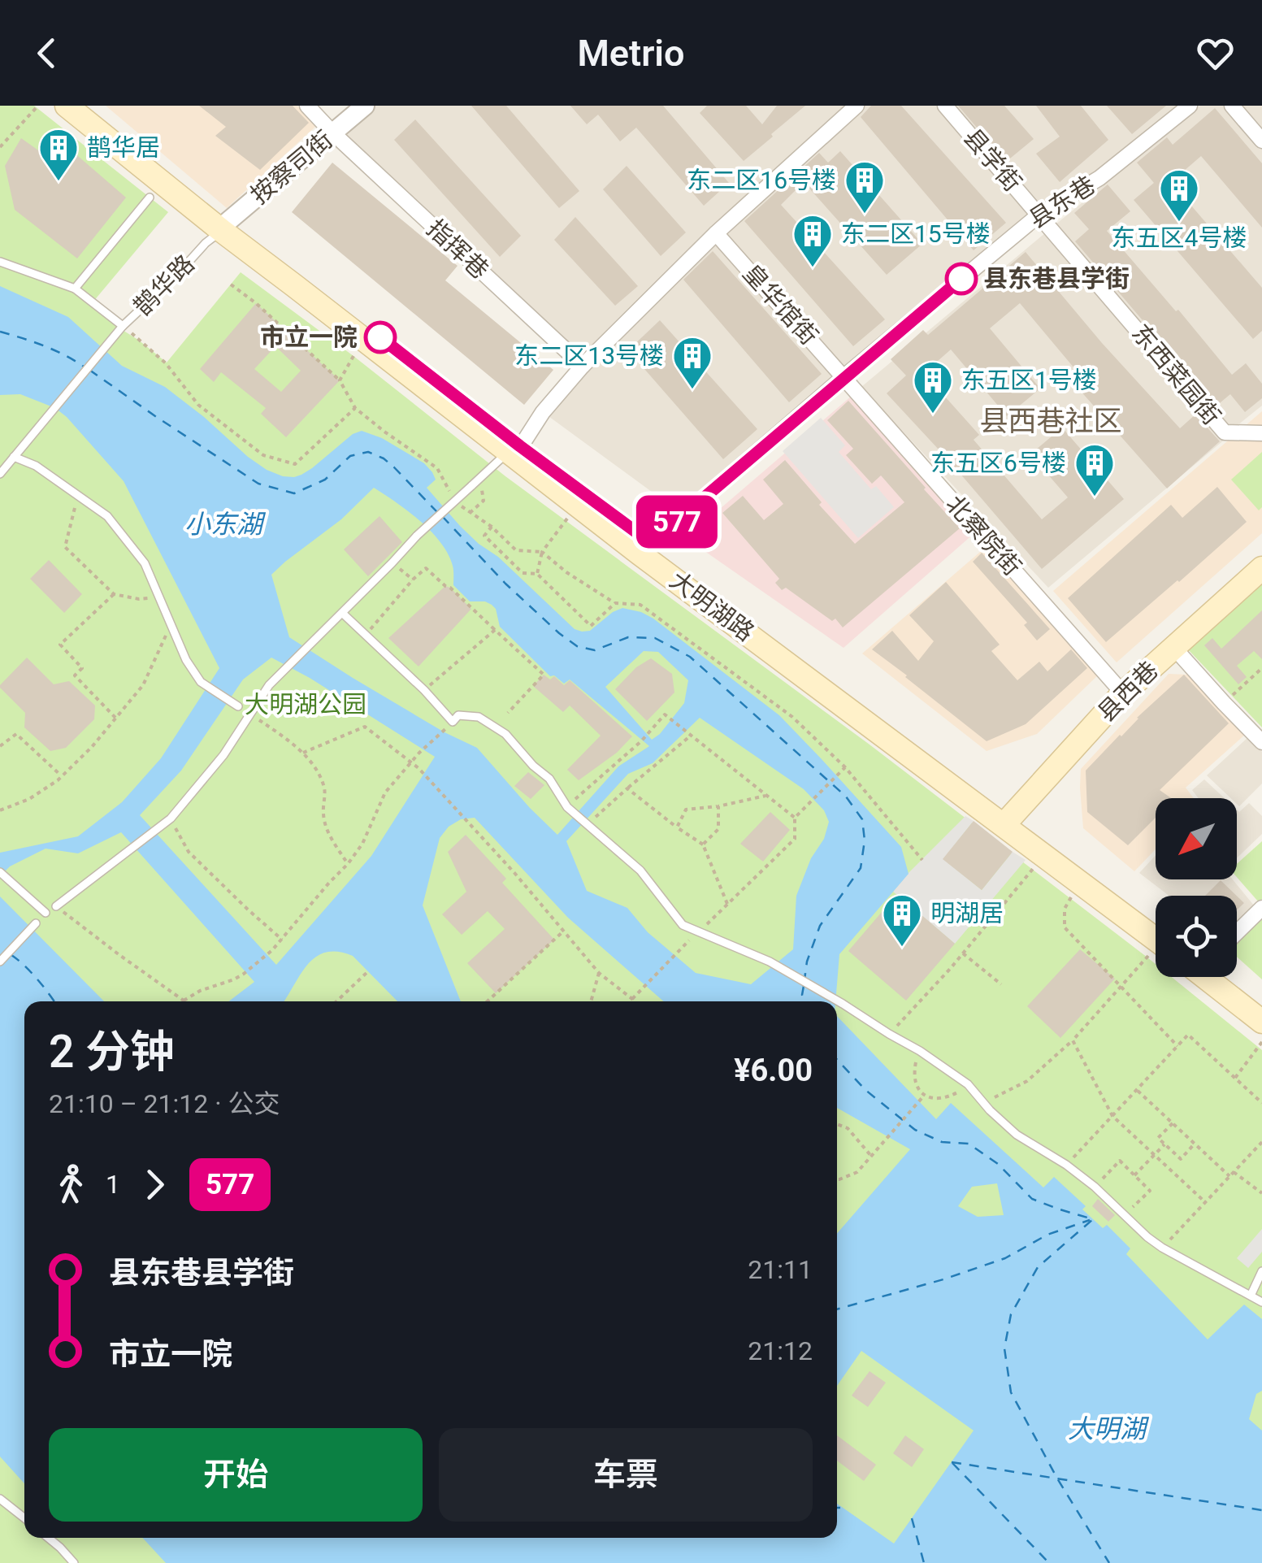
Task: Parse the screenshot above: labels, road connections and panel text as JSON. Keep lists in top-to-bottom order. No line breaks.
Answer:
{"streets":{"main road":["大明湖路","县西巷"],"street":["县学街","按察司街","县东巷","指挥巷","皇华馆街","东西菜园街","北察院街"],"lane":["鹊华路"]},"crossings":[["县学街","县东巷"],["县学街","东西菜园街"],["按察司街","指挥巷"],["按察司街","鹊华路"],["按察司街","大明湖路"],["县东巷","皇华馆街"],["县东巷","东西菜园街"],["县东巷","北察院街"],["县东巷","大明湖路"],["鹊华路","大明湖路"],["皇华馆街","北察院街"],["北察院街","县西巷"],["大明湖路","县西巷"]],"districts":["县西巷社区"],"water":["小东湖","大明湖"],"parks":["大明湖公园"],"places":{"building":["鹊华居","东二区16号楼","东五区4号楼","东二区15号楼","东二区13号楼","东五区1号楼","东五区6号楼","明湖居"],"other":["县东巷县学街","市立一院"]},"lines":["bus line 577"],"north":"bottom left","page":{"header":"Metrio","on_map":"577","heading":["2 分钟","21:10 – 21:12 · 公交","¥6.00"],"legs":["1","577"],"list":[{"name":"县东巷县学街","value":"21:11"},{"name":"市立一院","value":"21:12"}],"buttons":["开始","车票"]}}
